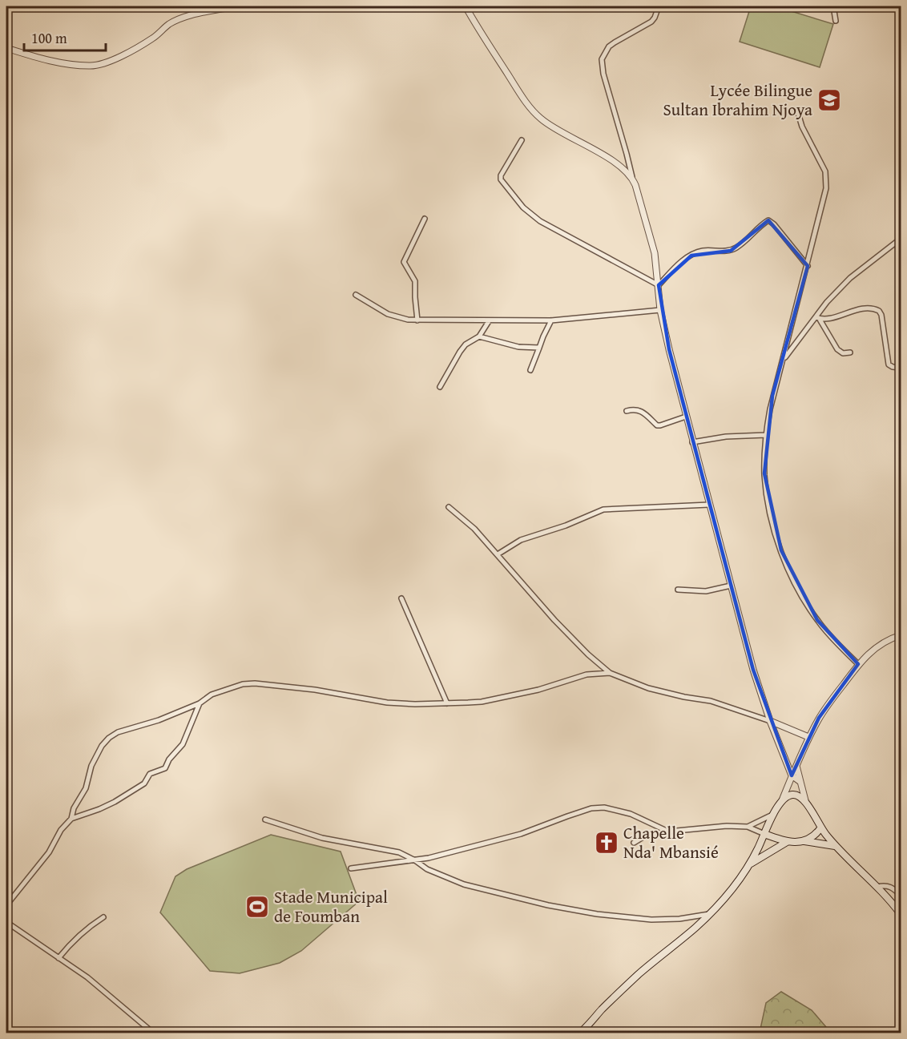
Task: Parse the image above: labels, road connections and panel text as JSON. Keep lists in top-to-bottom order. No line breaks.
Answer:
{"places":{"school or university":["Lycée Bilingue Sultan Ibrahim Njoya"],"church":["Chapelle Nda' Mbansié"],"sports":["Stade Municipal de Foumban"]},"scale_bar":"100 m"}
